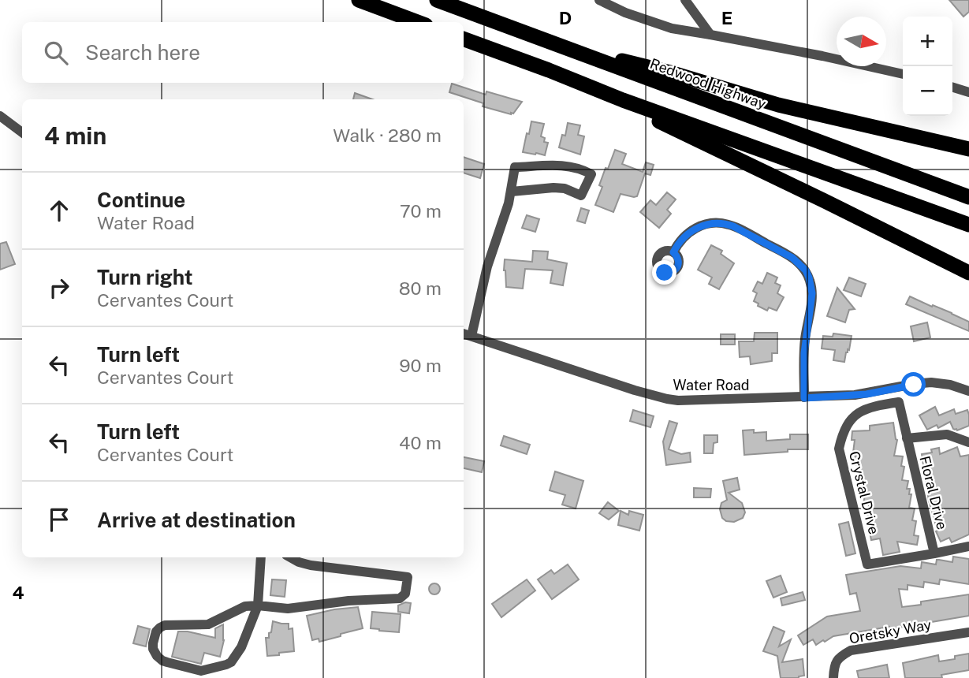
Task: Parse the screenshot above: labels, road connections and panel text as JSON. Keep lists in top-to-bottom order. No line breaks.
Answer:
{"streets":{"highway":["Redwood Highway"],"street":["Water Road","Crystal Drive","Floral Drive","Oretsky Way"]},"crossings":[["Crystal Drive","Floral Drive"]],"north":"right","page":{"map_buttons":["+","−"],"search":"Search here","heading":["4 min","Walk · 280 m"],"list":[["Continue","Water Road","70 m"],["Turn right","Cervantes Court","80 m"],["Turn left","Cervantes Court","90 m"],["Turn left","Cervantes Court","40 m"],"Arrive at destination"]},"grid":{"columns":["D","E"],"rows":["4"]}}
